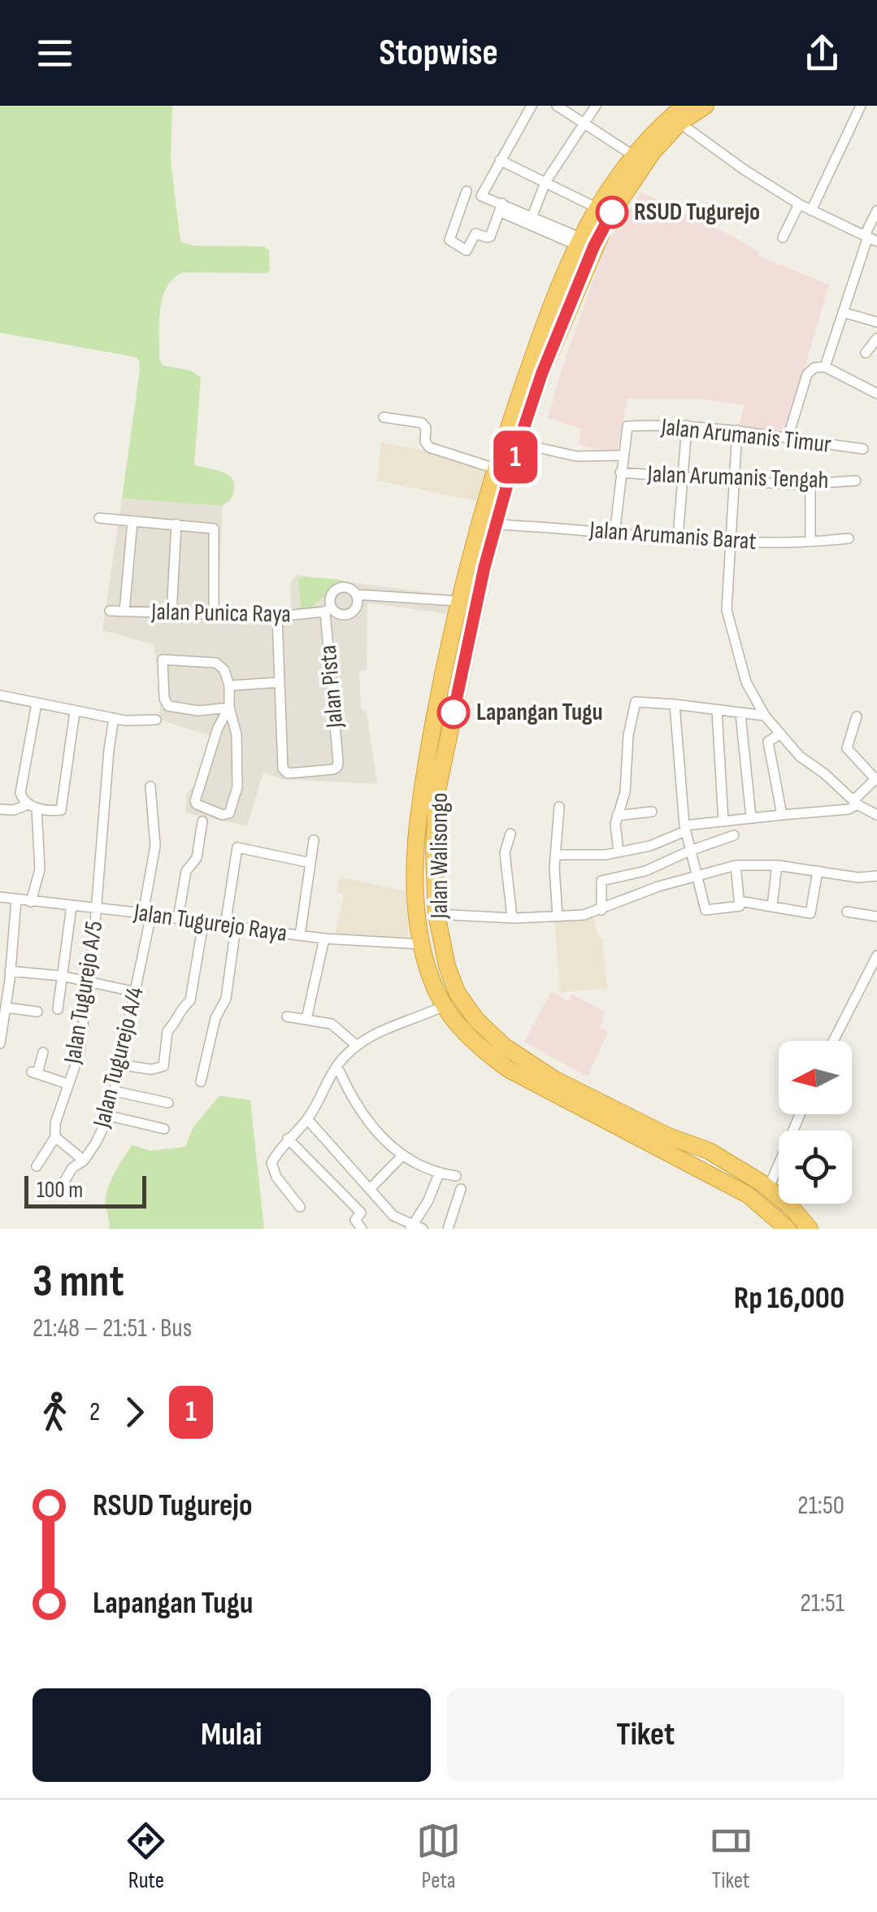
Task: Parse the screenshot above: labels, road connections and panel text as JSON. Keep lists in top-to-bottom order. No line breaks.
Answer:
{"streets":{"highway":["Jalan Walisongo"],"street":["Jalan Arumanis Timur","Jalan Arumanis Tengah","Jalan Arumanis Barat","Jalan Punica Raya","Jalan Pista","Jalan Tugurejo Raya","Jalan Tugurejo A/5","Jalan Tugurejo A/4"]},"crossings":[["Jalan Arumanis Barat","Jalan Walisongo"],["Jalan Punica Raya","Jalan Pista"],["Jalan Walisongo","Jalan Tugurejo Raya"],["Jalan Tugurejo Raya","Jalan Tugurejo A/5"],["Jalan Tugurejo Raya","Jalan Tugurejo A/4"]],"places":["RSUD Tugurejo","Lapangan Tugu"],"lines":["bus line 1"],"scale_bar":"100 m","north":"left","page":{"header":"Stopwise","on_map":"1","scale":"100 m","heading":["3 mnt","21:48 – 21:51 · Bus","Rp 16,000"],"legs":["2","1"],"list":[{"name":"RSUD Tugurejo","value":"21:50"},{"name":"Lapangan Tugu","value":"21:51"}],"buttons":["Mulai","Tiket"],"tabs":["Rute","Peta","Tiket"]}}
